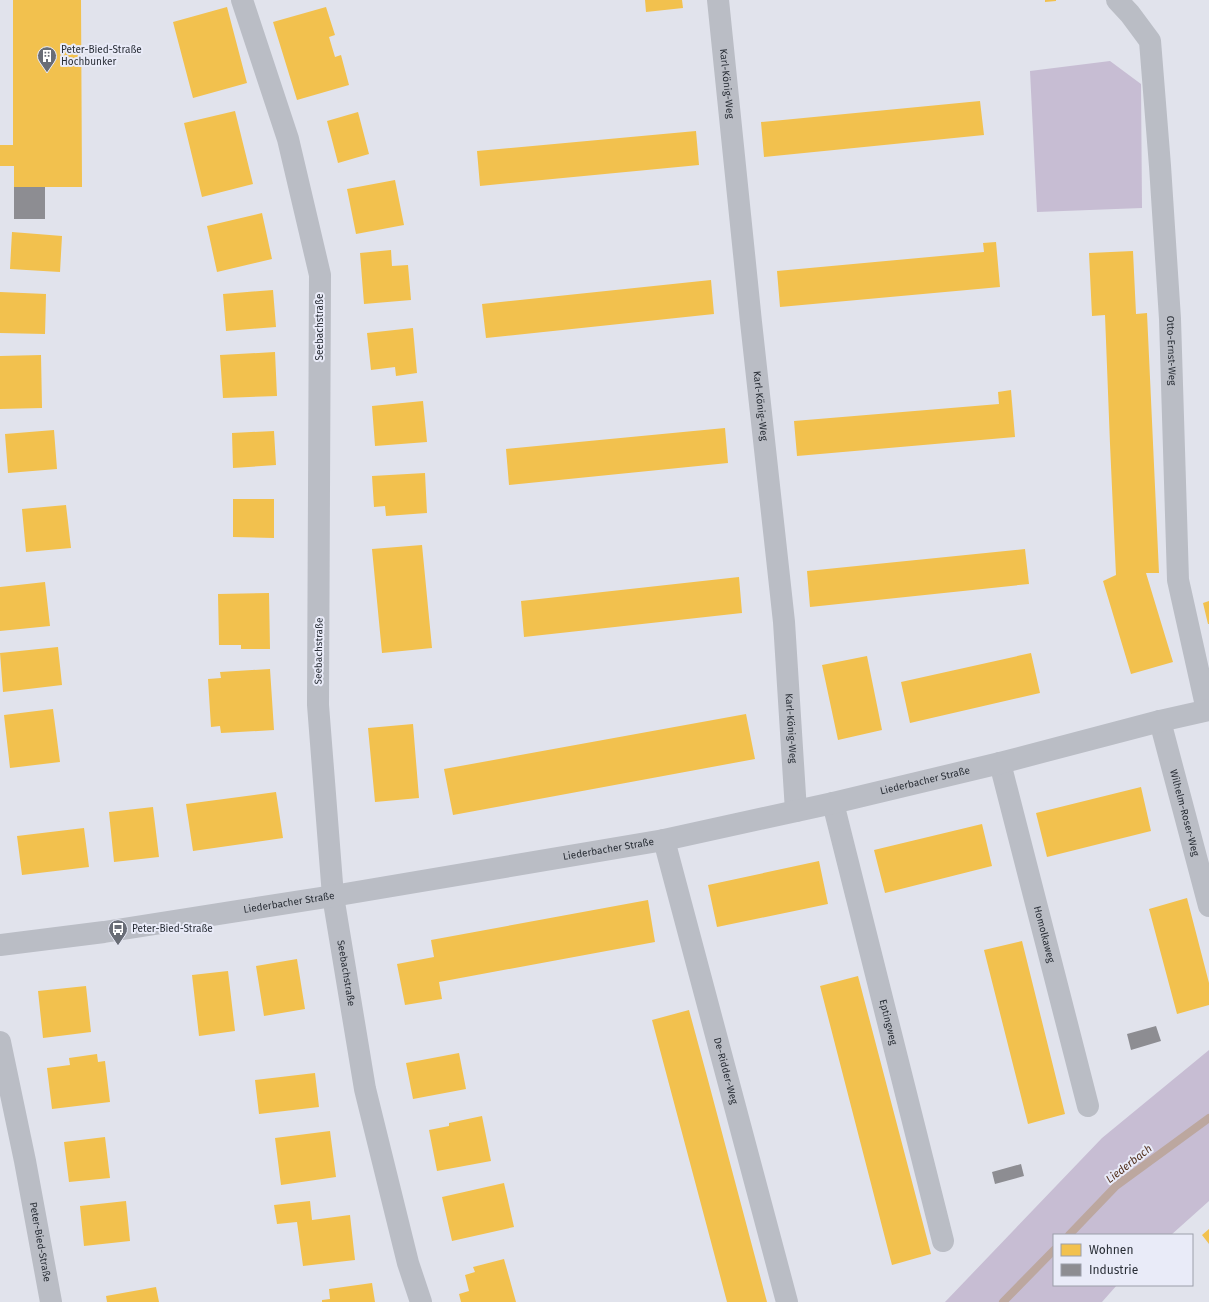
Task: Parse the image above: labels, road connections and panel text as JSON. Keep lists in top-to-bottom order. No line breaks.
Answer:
{"streets":{"street":["Karl-König-Weg","Seebachstraße","Otto-Ernst-Weg","Liederbacher Straße","Wilhelm-Roser-Weg","Homolkaweg","Eptingweg","De-Ridder-Weg","Peter-Bied-Straße"]},"crossings":[["Karl-König-Weg","Liederbacher Straße"],["Seebachstraße","Liederbacher Straße"],["Otto-Ernst-Weg","Liederbacher Straße"],["Liederbacher Straße","Wilhelm-Roser-Weg"],["Liederbacher Straße","Homolkaweg"],["Liederbacher Straße","Eptingweg"],["Liederbacher Straße","De-Ridder-Weg"]],"water":["Liederbach"],"places":{"building":["Peter-Bied-Straße Hochbunker"],"bus stop":["Peter-Bied-Straße"]},"legend":["Wohnen","Industrie"]}
